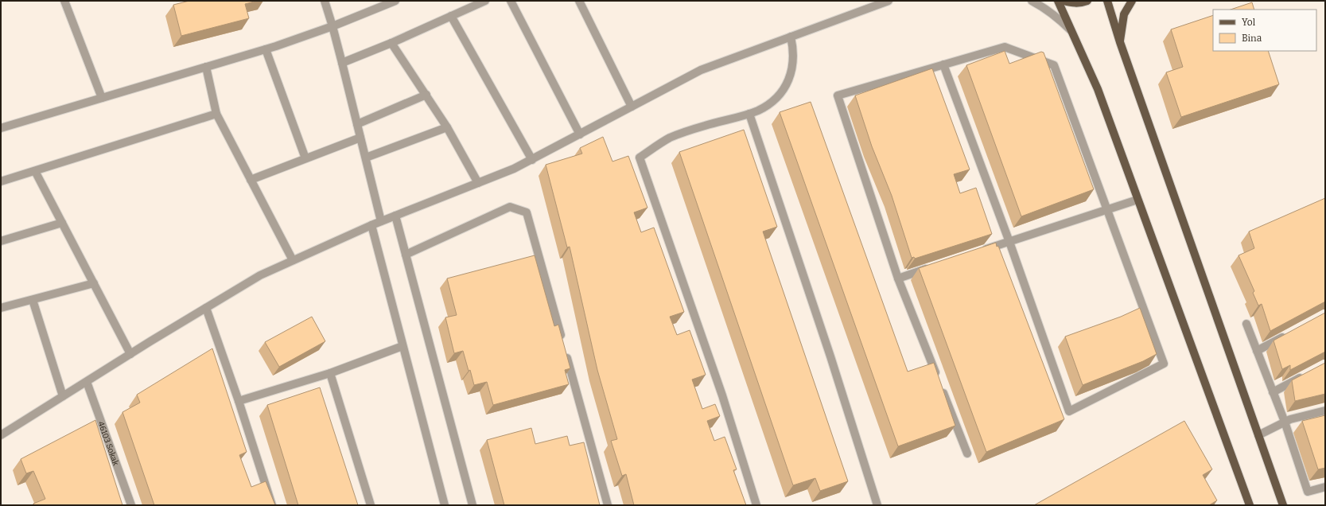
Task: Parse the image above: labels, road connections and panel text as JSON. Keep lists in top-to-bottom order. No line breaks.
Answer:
{"streets":{"street":["46103 Sokak"]},"legend":["Yol","Bina"]}
